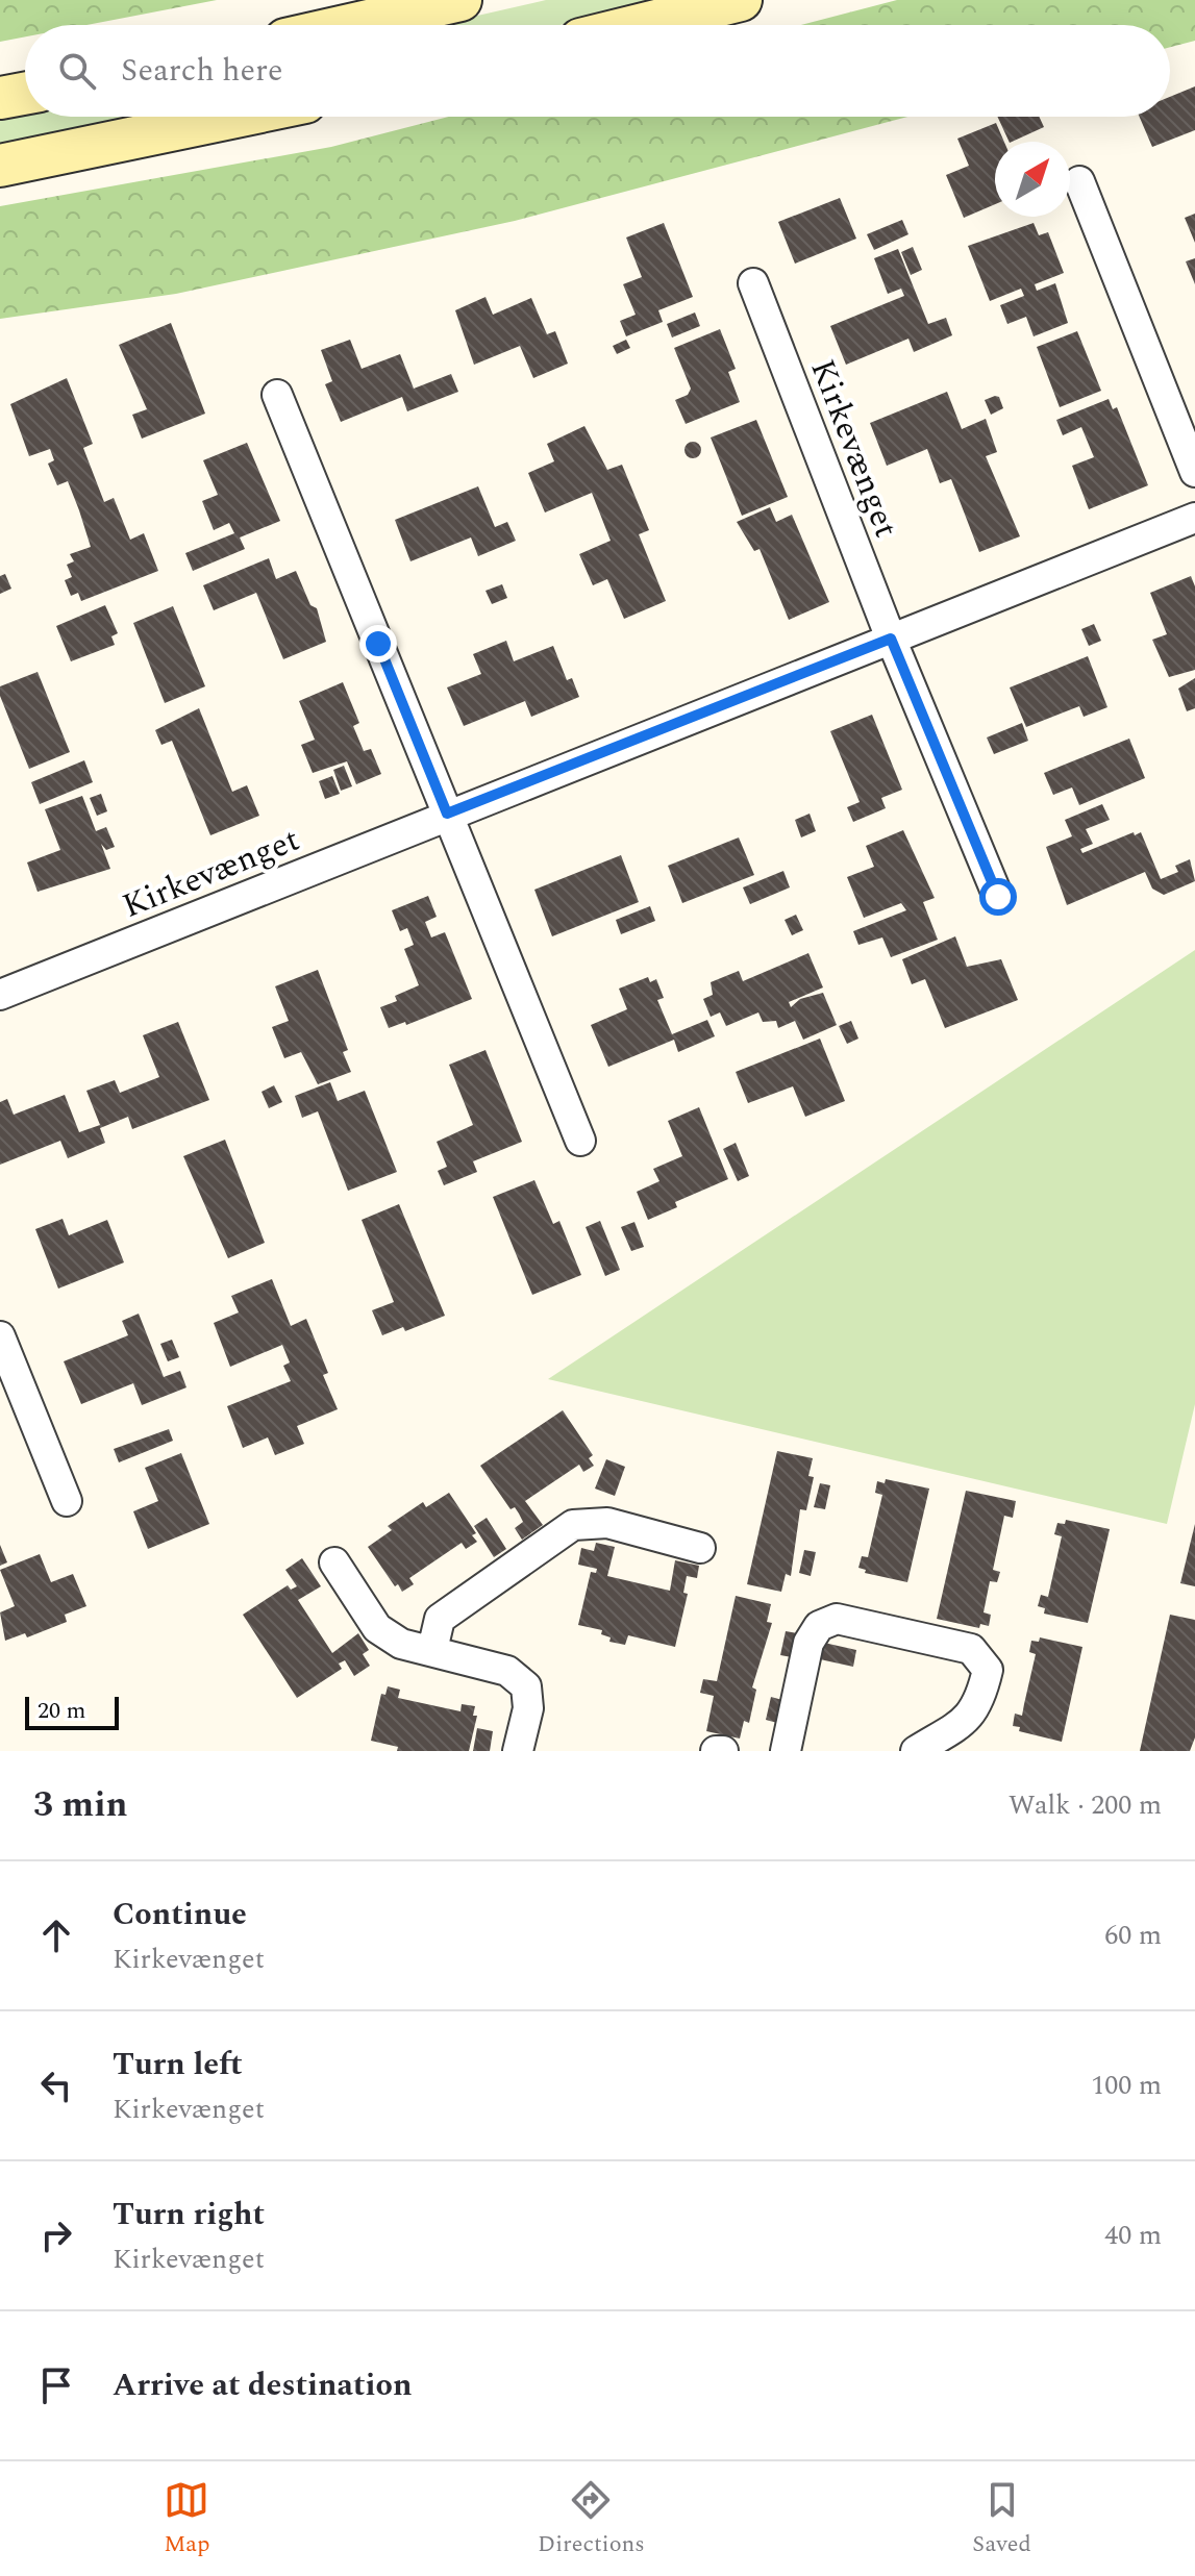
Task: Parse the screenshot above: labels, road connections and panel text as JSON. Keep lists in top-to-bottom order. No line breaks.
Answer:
{"streets":{"street":["Kirkevænget"]},"scale_bar":"20 m","north":"top right","page":{"search":"Search here","scale":"20 m","heading":["3 min","Walk · 200 m"],"list":[["Continue","Kirkevænget","60 m"],["Turn left","Kirkevænget","100 m"],["Turn right","Kirkevænget","40 m"],"Arrive at destination"],"nav":["Map","Directions","Saved"]}}
